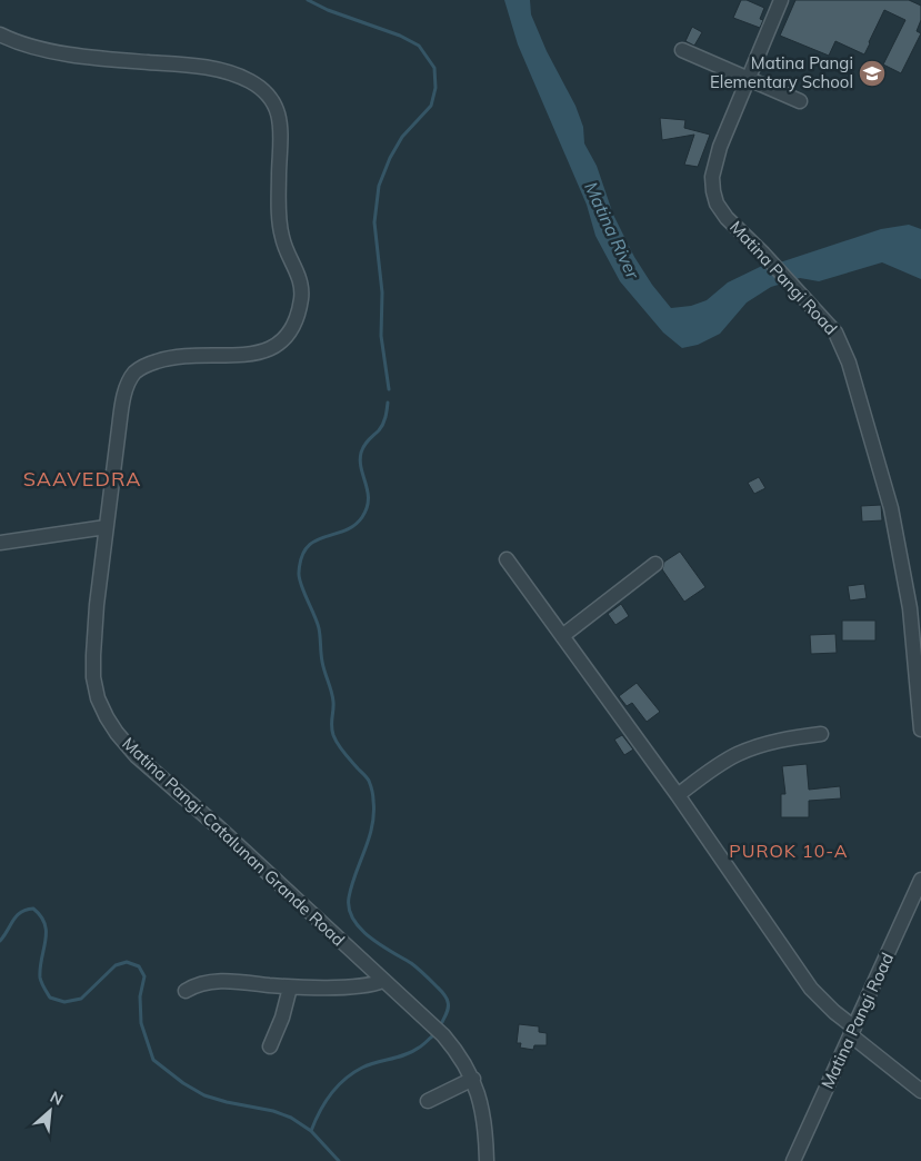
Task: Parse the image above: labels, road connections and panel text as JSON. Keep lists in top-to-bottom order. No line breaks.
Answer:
{"streets":{"street":["Matina Pangi Road","Matina Pangi-Catalunan Grande Road"]},"districts":["SAAVEDRA","PUROK 10-A"],"water":["Matina River"],"places":{"school or university":["Matina Pangi Elementary School"]},"north":"top right"}
